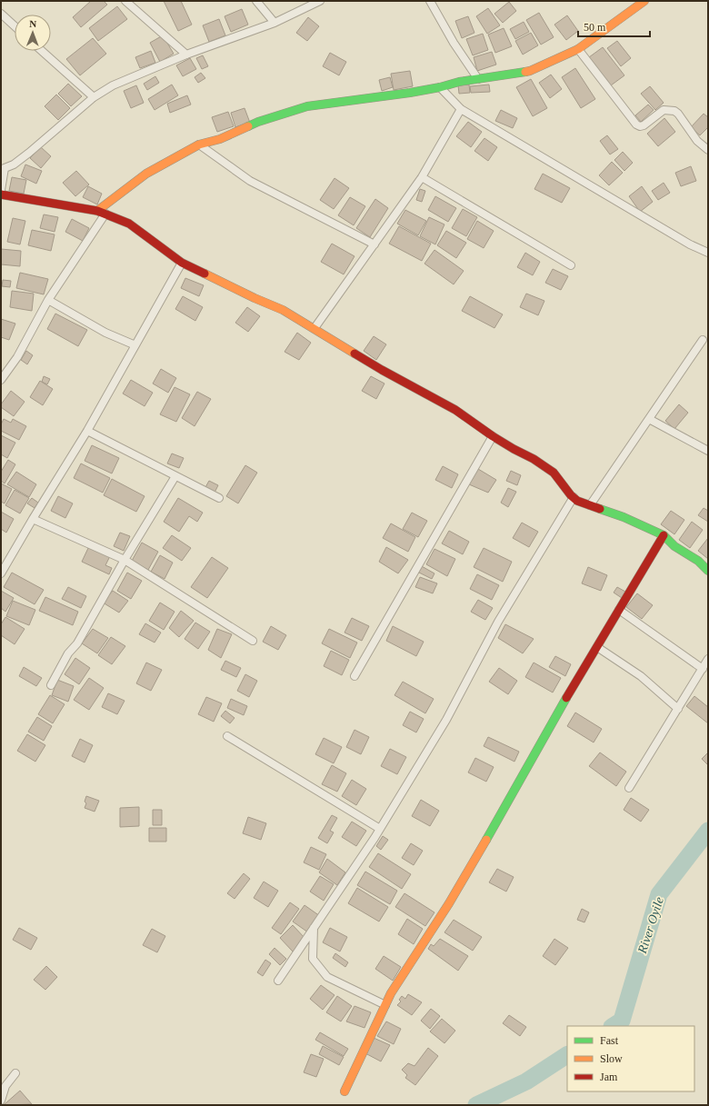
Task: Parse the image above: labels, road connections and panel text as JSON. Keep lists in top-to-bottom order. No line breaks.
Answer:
{"water":["River Oyile"],"legend":["Fast","Slow","Jam"],"scale_bar":"50 m","north":"top"}
